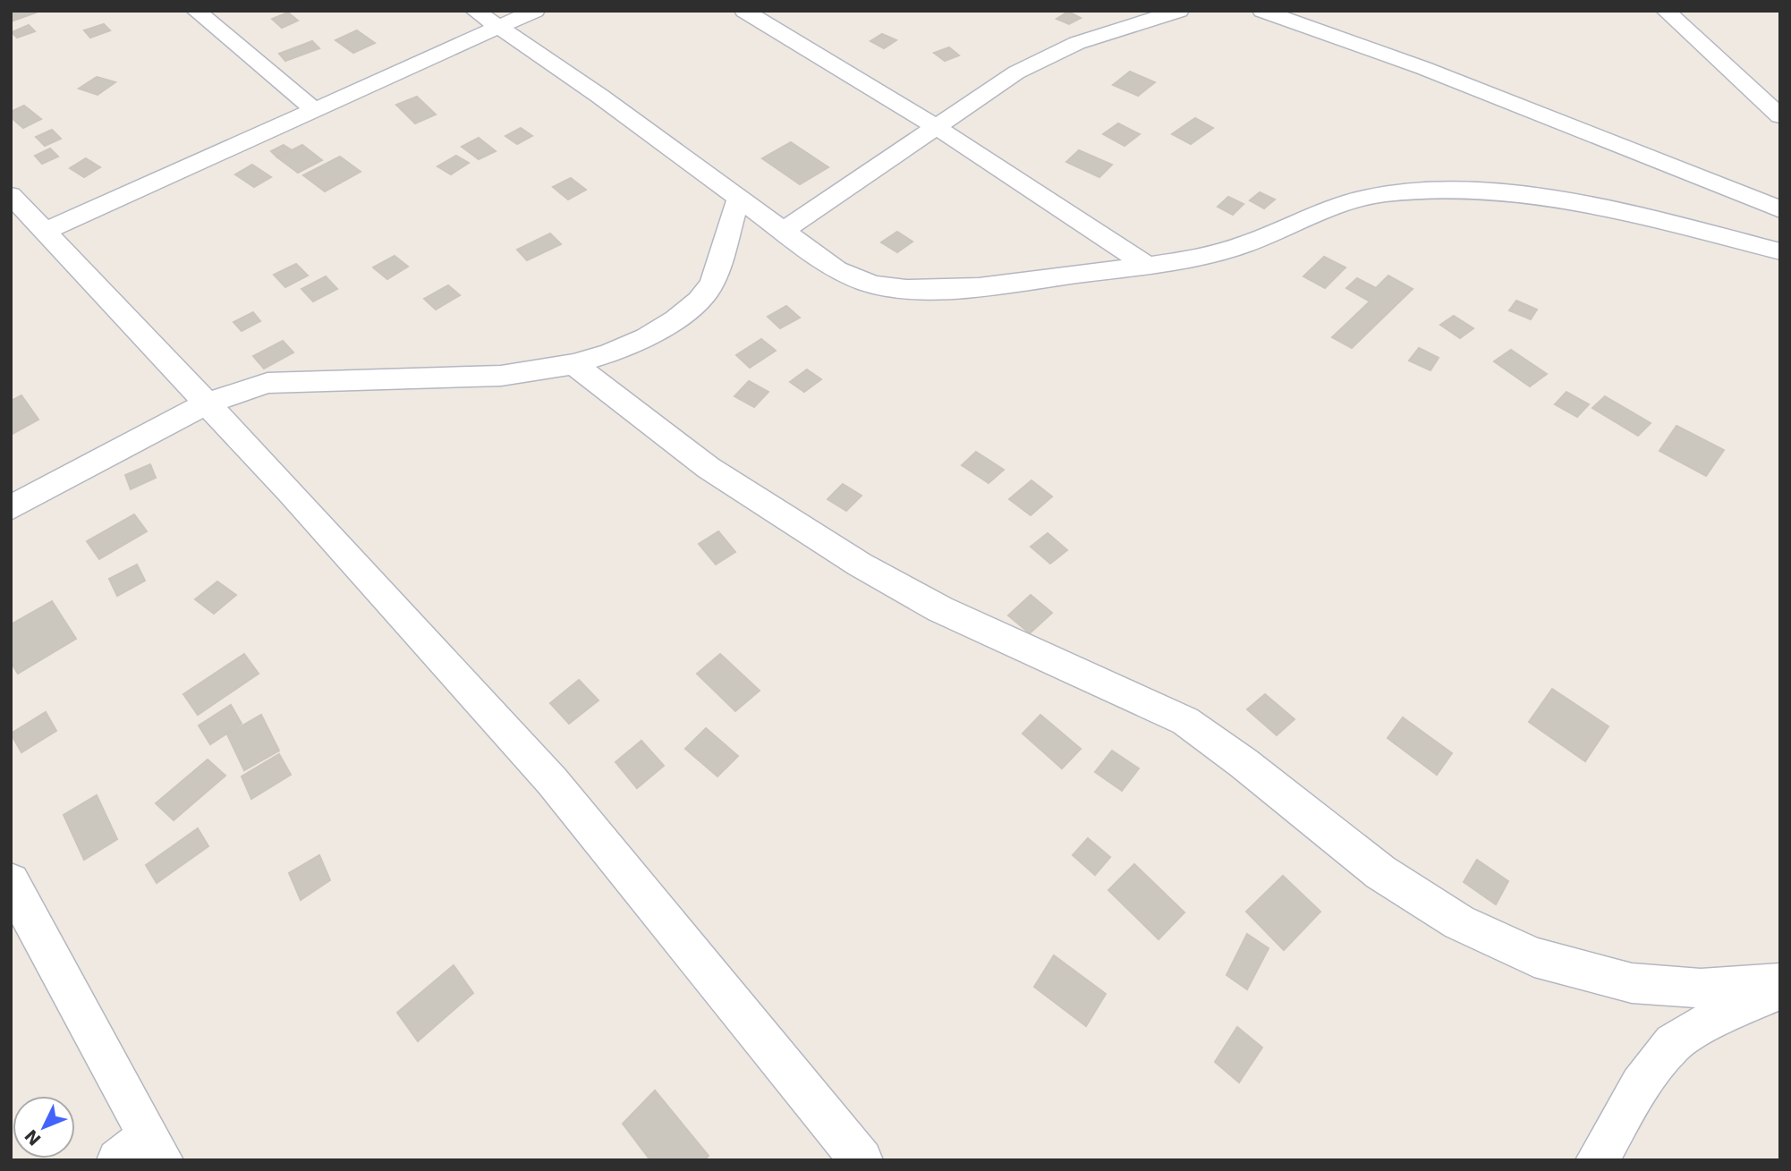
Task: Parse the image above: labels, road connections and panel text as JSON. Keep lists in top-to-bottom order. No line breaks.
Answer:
{"north":"bottom left"}
